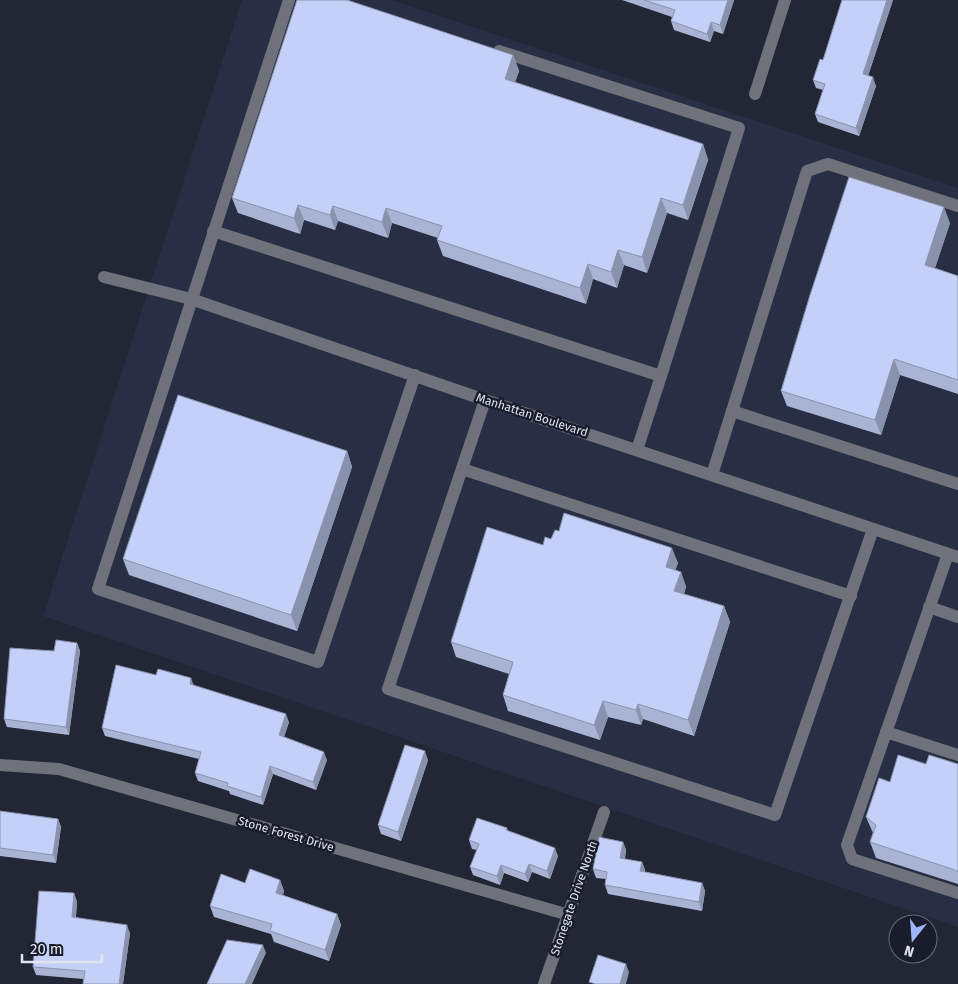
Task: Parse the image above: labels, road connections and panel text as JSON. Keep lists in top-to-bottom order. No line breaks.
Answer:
{"streets":{"street":["Manhattan Boulevard","Stone Forest Drive","Stonegate Drive North"]},"crossings":[["Stone Forest Drive","Stonegate Drive North"]],"scale_bar":"20 m","north":"bottom"}
